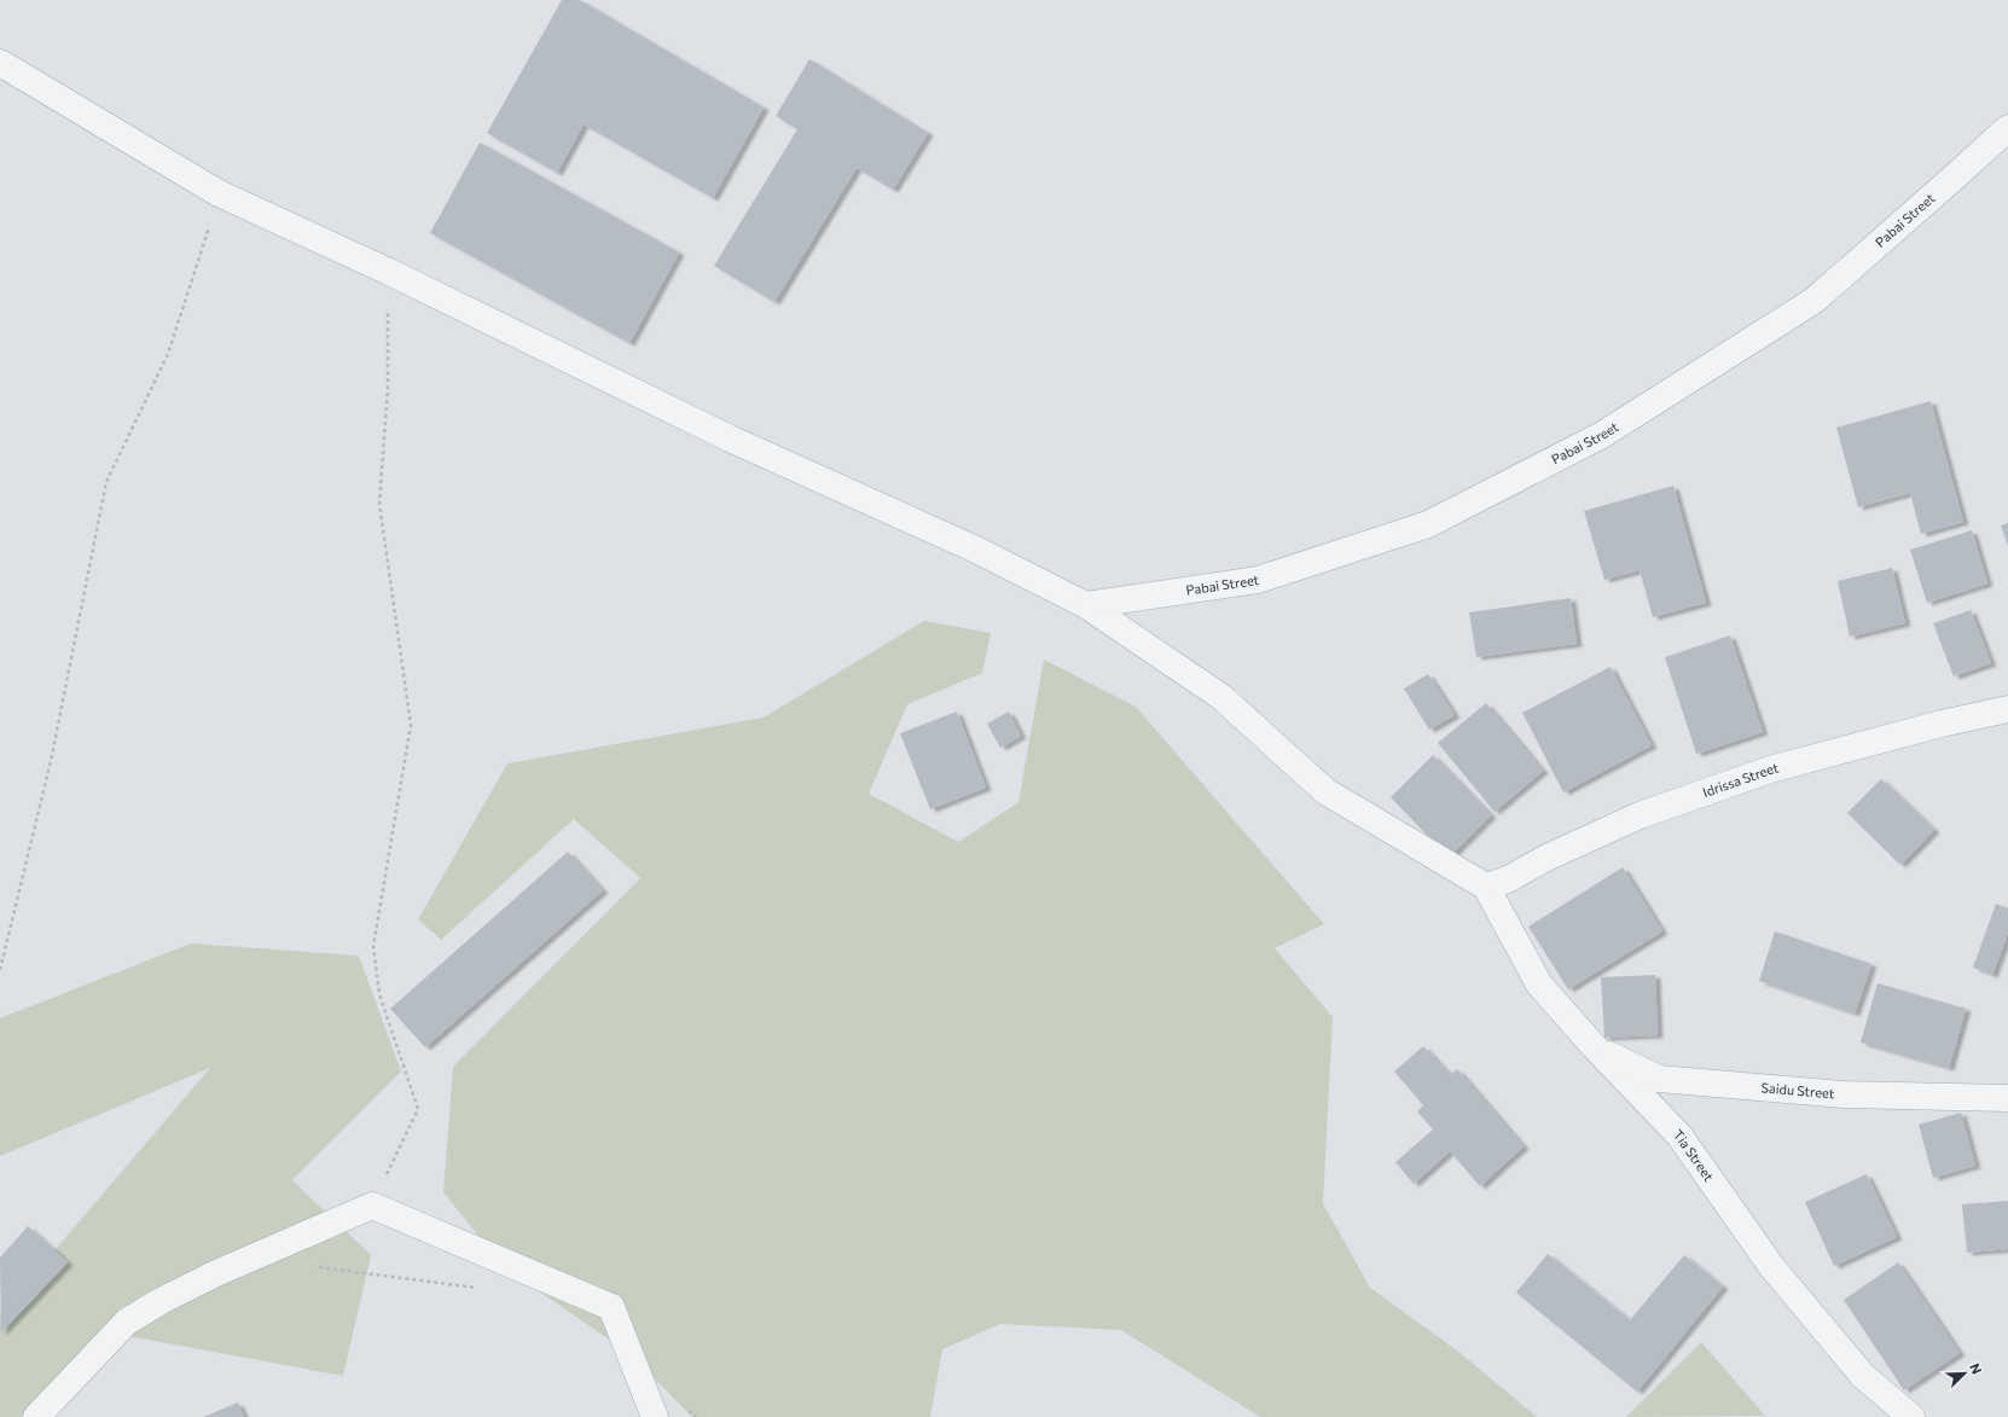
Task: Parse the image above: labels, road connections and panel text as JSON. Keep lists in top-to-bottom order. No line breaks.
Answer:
{"streets":{"street":["Pabai Street","Idrissa Street","Saidu Street","Tia Street"]},"crossings":[["Idrissa Street","Tia Street"],["Saidu Street","Tia Street"]],"north":"top right"}
